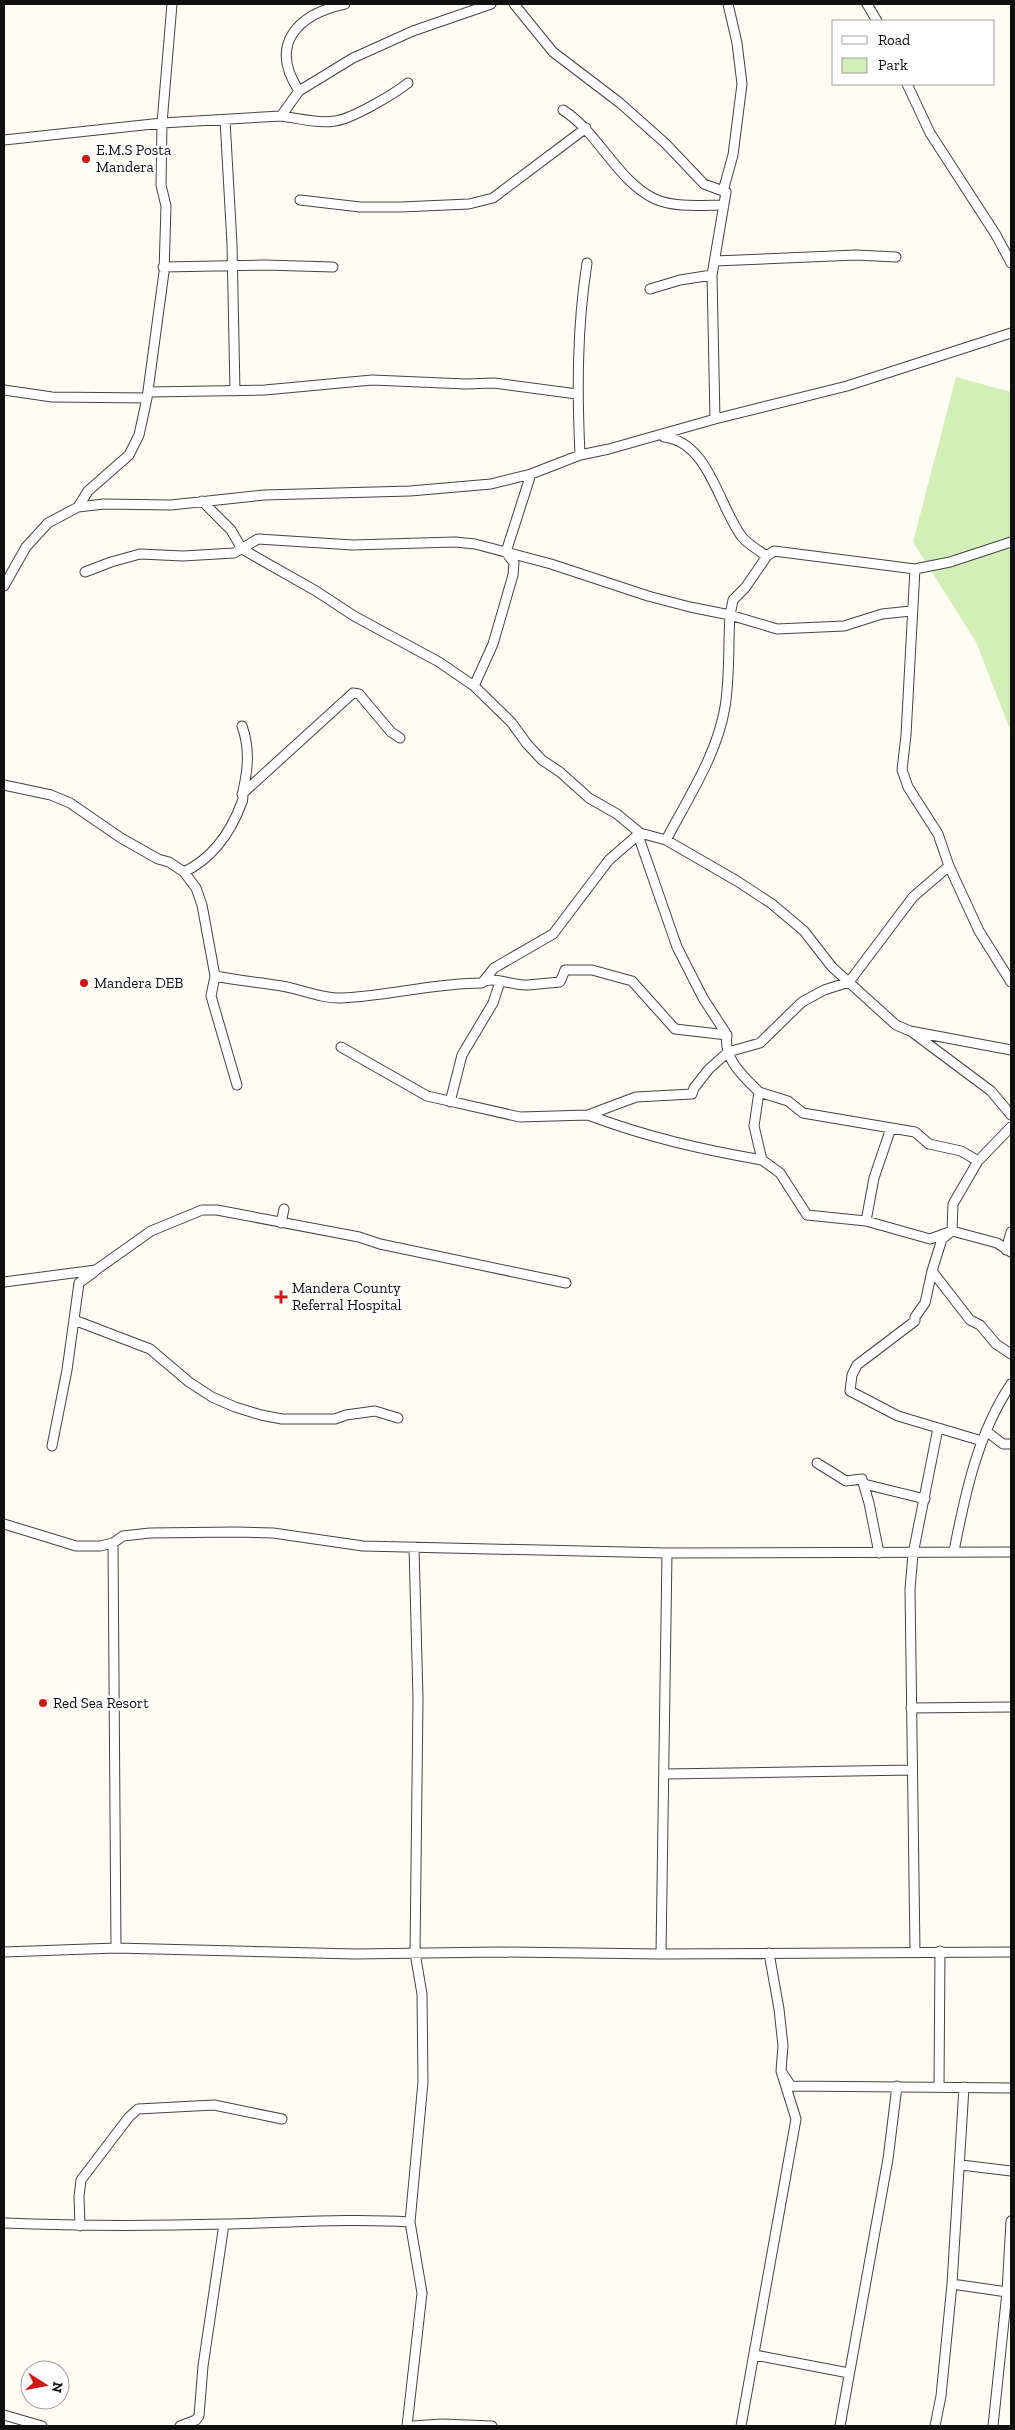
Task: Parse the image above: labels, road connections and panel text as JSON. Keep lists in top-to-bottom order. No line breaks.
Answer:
{"places":{"other":["E.M.S Posta Mandera","Mandera DEB","Red Sea Resort"],"health":["Mandera County Referral Hospital"]},"legend":["Road","Park"],"north":"right"}
